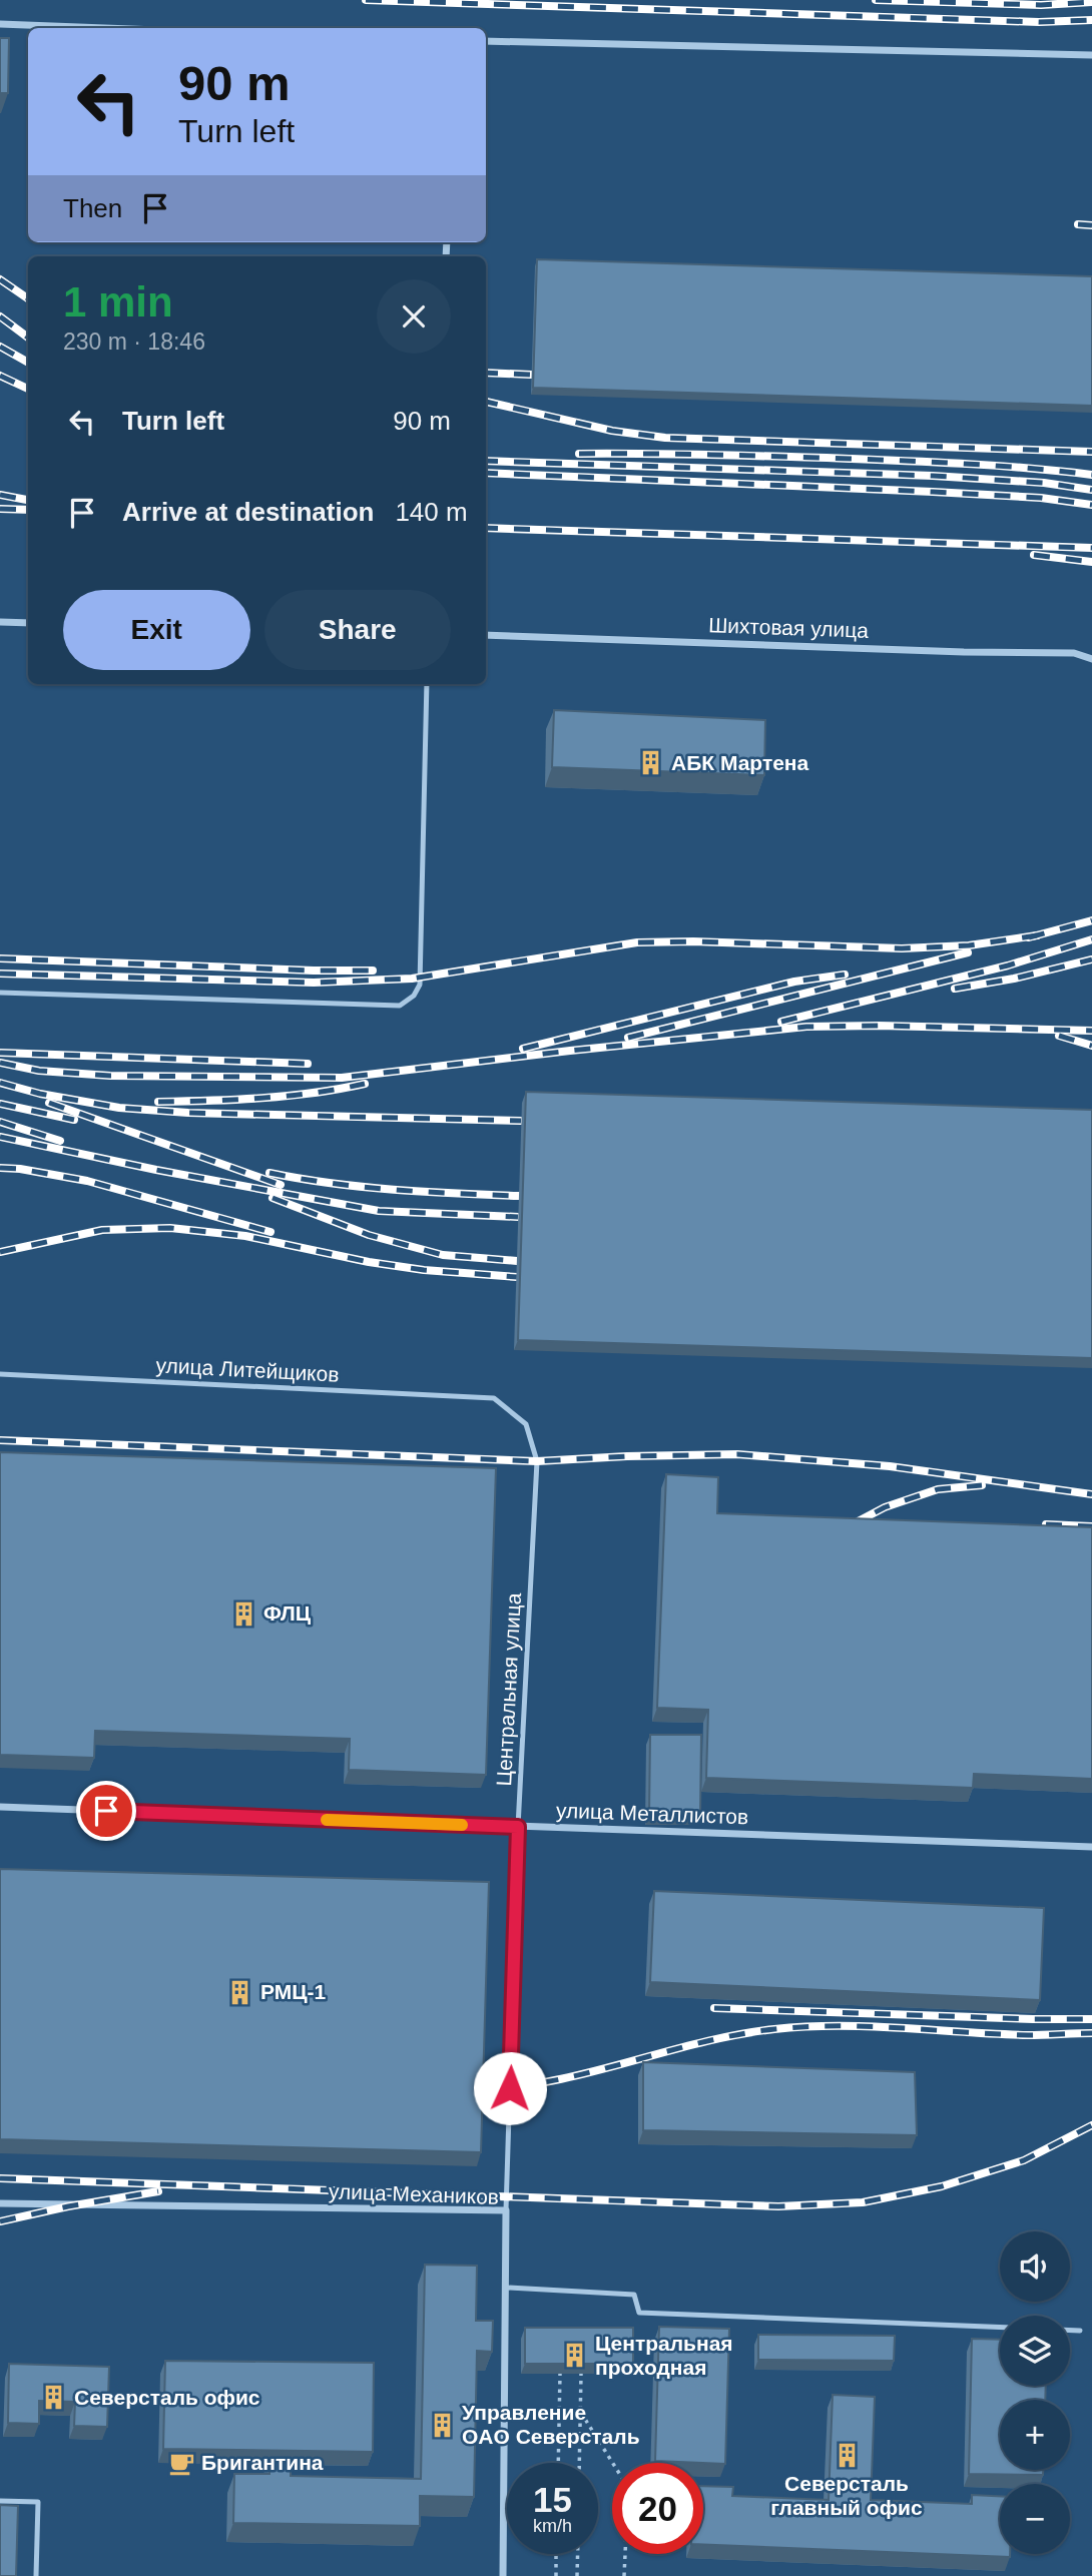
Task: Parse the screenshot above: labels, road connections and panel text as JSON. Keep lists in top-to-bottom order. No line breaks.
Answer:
{"streets":{"street":["Шихтовая улица","улица Металлистов","улица Механиков"],"lane":["улица Литейщиков","Центральная улица"]},"crossings":[["улица Литейщиков","Центральная улица"],["Центральная улица","улица Металлистов"],["Центральная улица","улица Механиков"]],"places":{"building":["АБК Мартена","ФЛЦ","РМЦ-1","Центральная проходная","Северсталь офис","Управление OAO Северсталь","Северсталь главный офис"],"cafe":["Бригантина"]},"page":{"turn":["90 m","Turn left"],"then":"Then","heading":["1 min","230 m · 18:46"],"list":[{"name":"Turn left","value":"90 m"},{"name":"Arrive at destination","value":"140 m"}],"buttons":["Exit","Share"],"map_buttons":["+","−"],"speed":"15 km/h","limit":"20"}}
